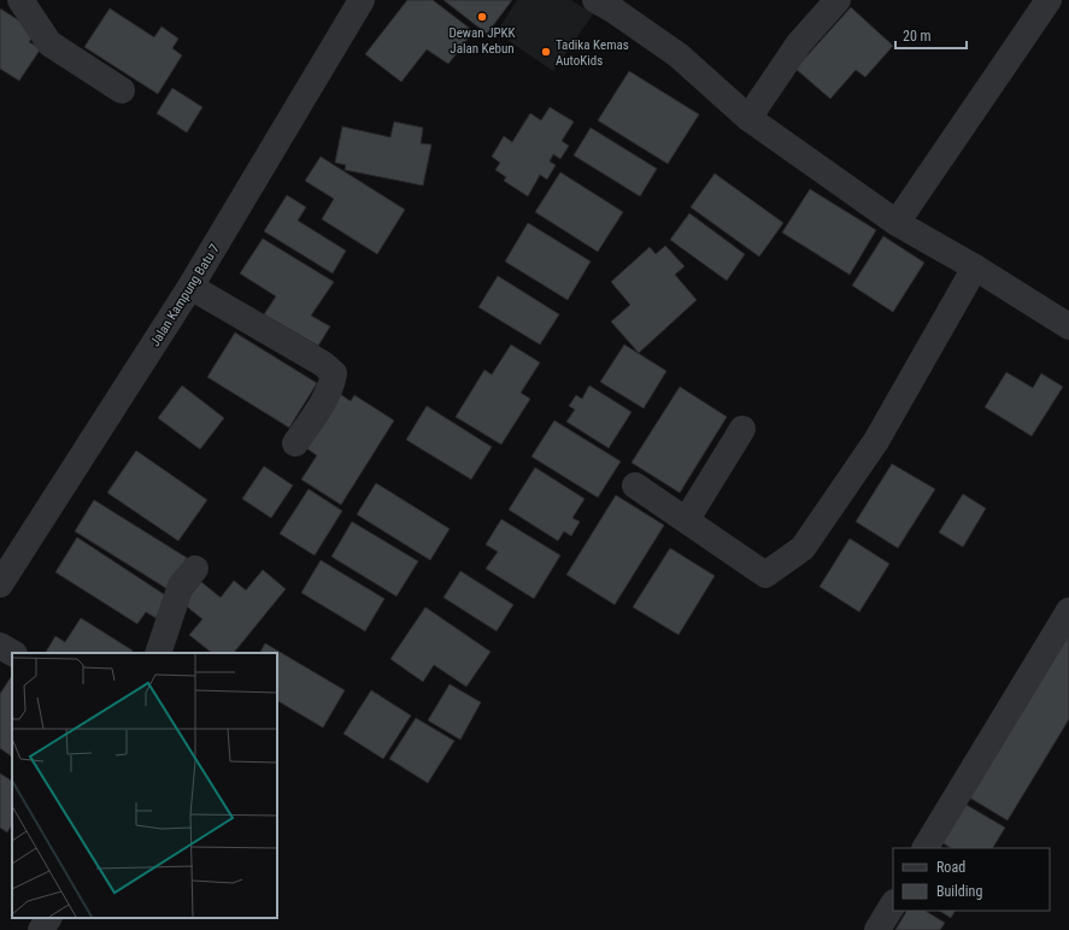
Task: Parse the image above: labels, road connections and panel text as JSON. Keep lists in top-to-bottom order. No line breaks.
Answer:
{"streets":{"street":["Jalan Kampung Batu 7"]},"places":["Dewan JPKK Jalan Kebun","Tadika Kemas AutoKids"],"legend":["Road","Building"],"scale_bar":"20 m"}
